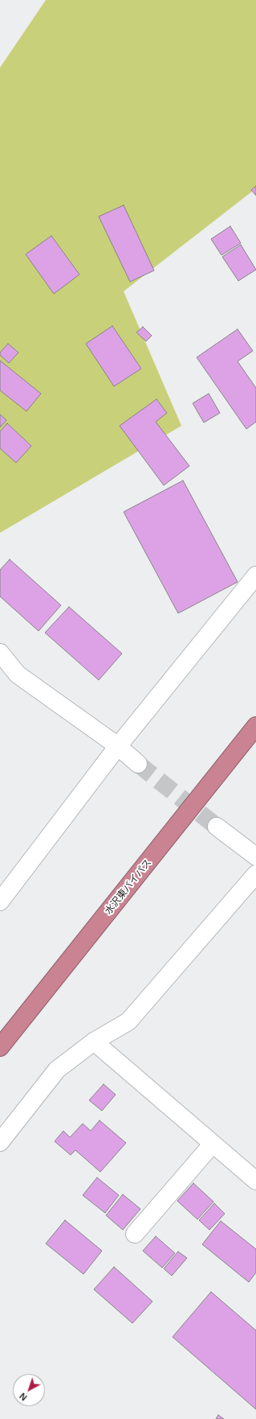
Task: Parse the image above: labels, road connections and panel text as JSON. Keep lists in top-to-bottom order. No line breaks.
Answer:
{"streets":{"highway":["水沢東バイパス"]},"north":"bottom left"}
